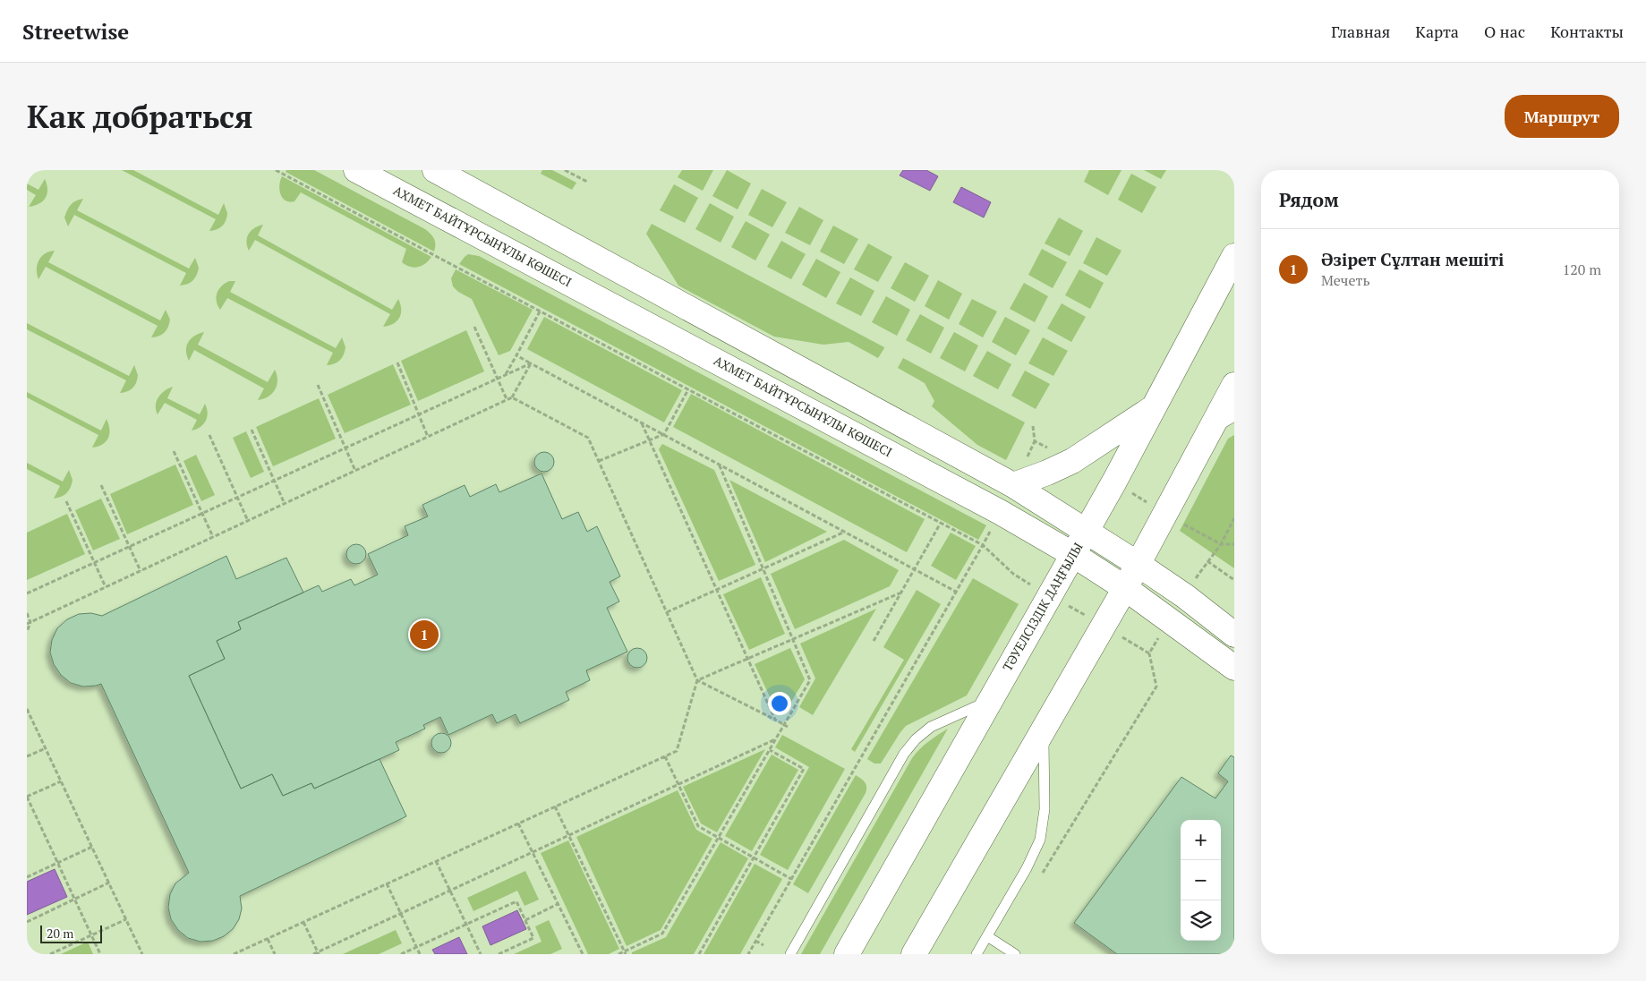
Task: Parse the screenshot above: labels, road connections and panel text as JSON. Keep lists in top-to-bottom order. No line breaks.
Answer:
{"streets":{"street":["АХМЕТ БАЙТҰРСЫНҰЛЫ КӨШЕСІ","ТӘУЕЛСІЗДІК ДАҢҒЫЛЫ"]},"crossings":[["АХМЕТ БАЙТҰРСЫНҰЛЫ КӨШЕСІ","ТӘУЕЛСІЗДІК ДАҢҒЫЛЫ"]],"scale_bar":"20 m","page":{"header":"Streetwise","nav":["Главная","Карта","О нас","Контакты"],"buttons":"Маршрут","title":"Как добраться","heading":"Рядом","list":[{"mark":"1","name":"Әзірет Сұлтан мешіті","note":"Мечеть","value":"120 m"}],"pins":"1","map_buttons":["+","−"],"scale":"20 m"}}
